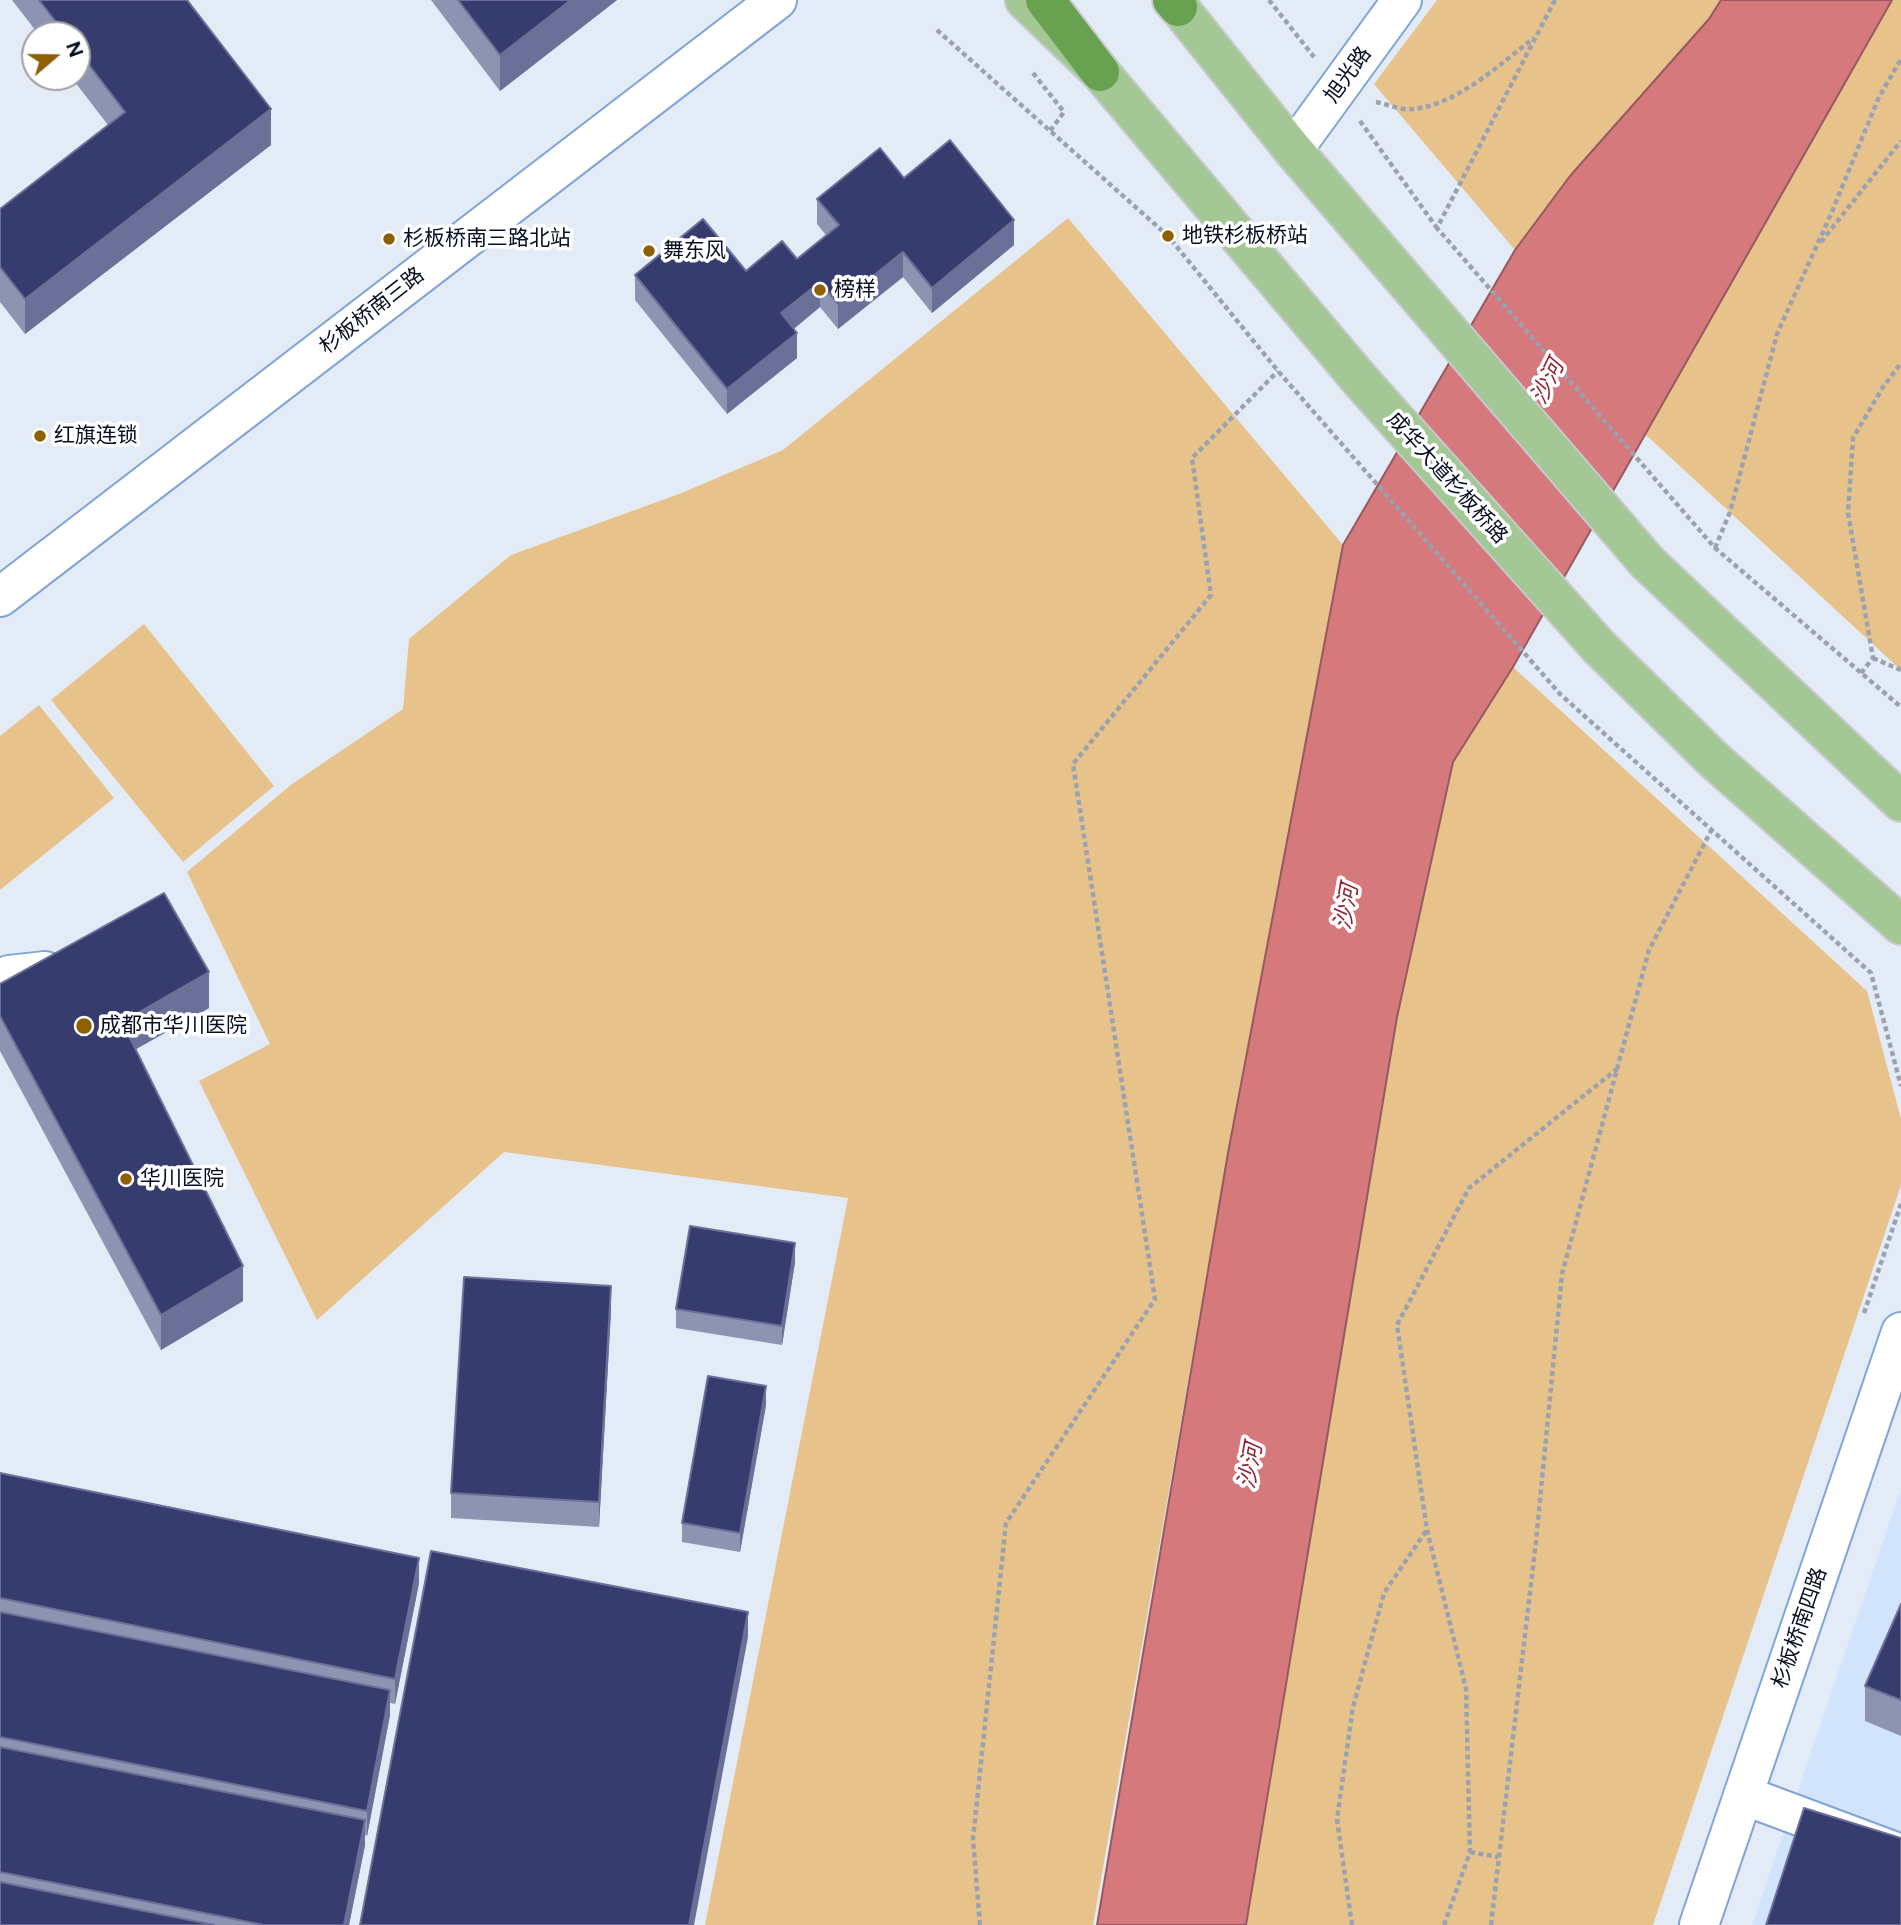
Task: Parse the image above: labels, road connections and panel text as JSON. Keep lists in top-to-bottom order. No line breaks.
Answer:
{"streets":{"main road":["成华大道杉板桥路"],"street":["旭光路","杉板桥南三路","杉板桥南四路"]},"water":["沙河"],"places":["地铁杉板桥站","杉板桥南三路北站","舞东风","榜样","红旗连锁","成都市华川医院","华川医院"],"north":"right"}
